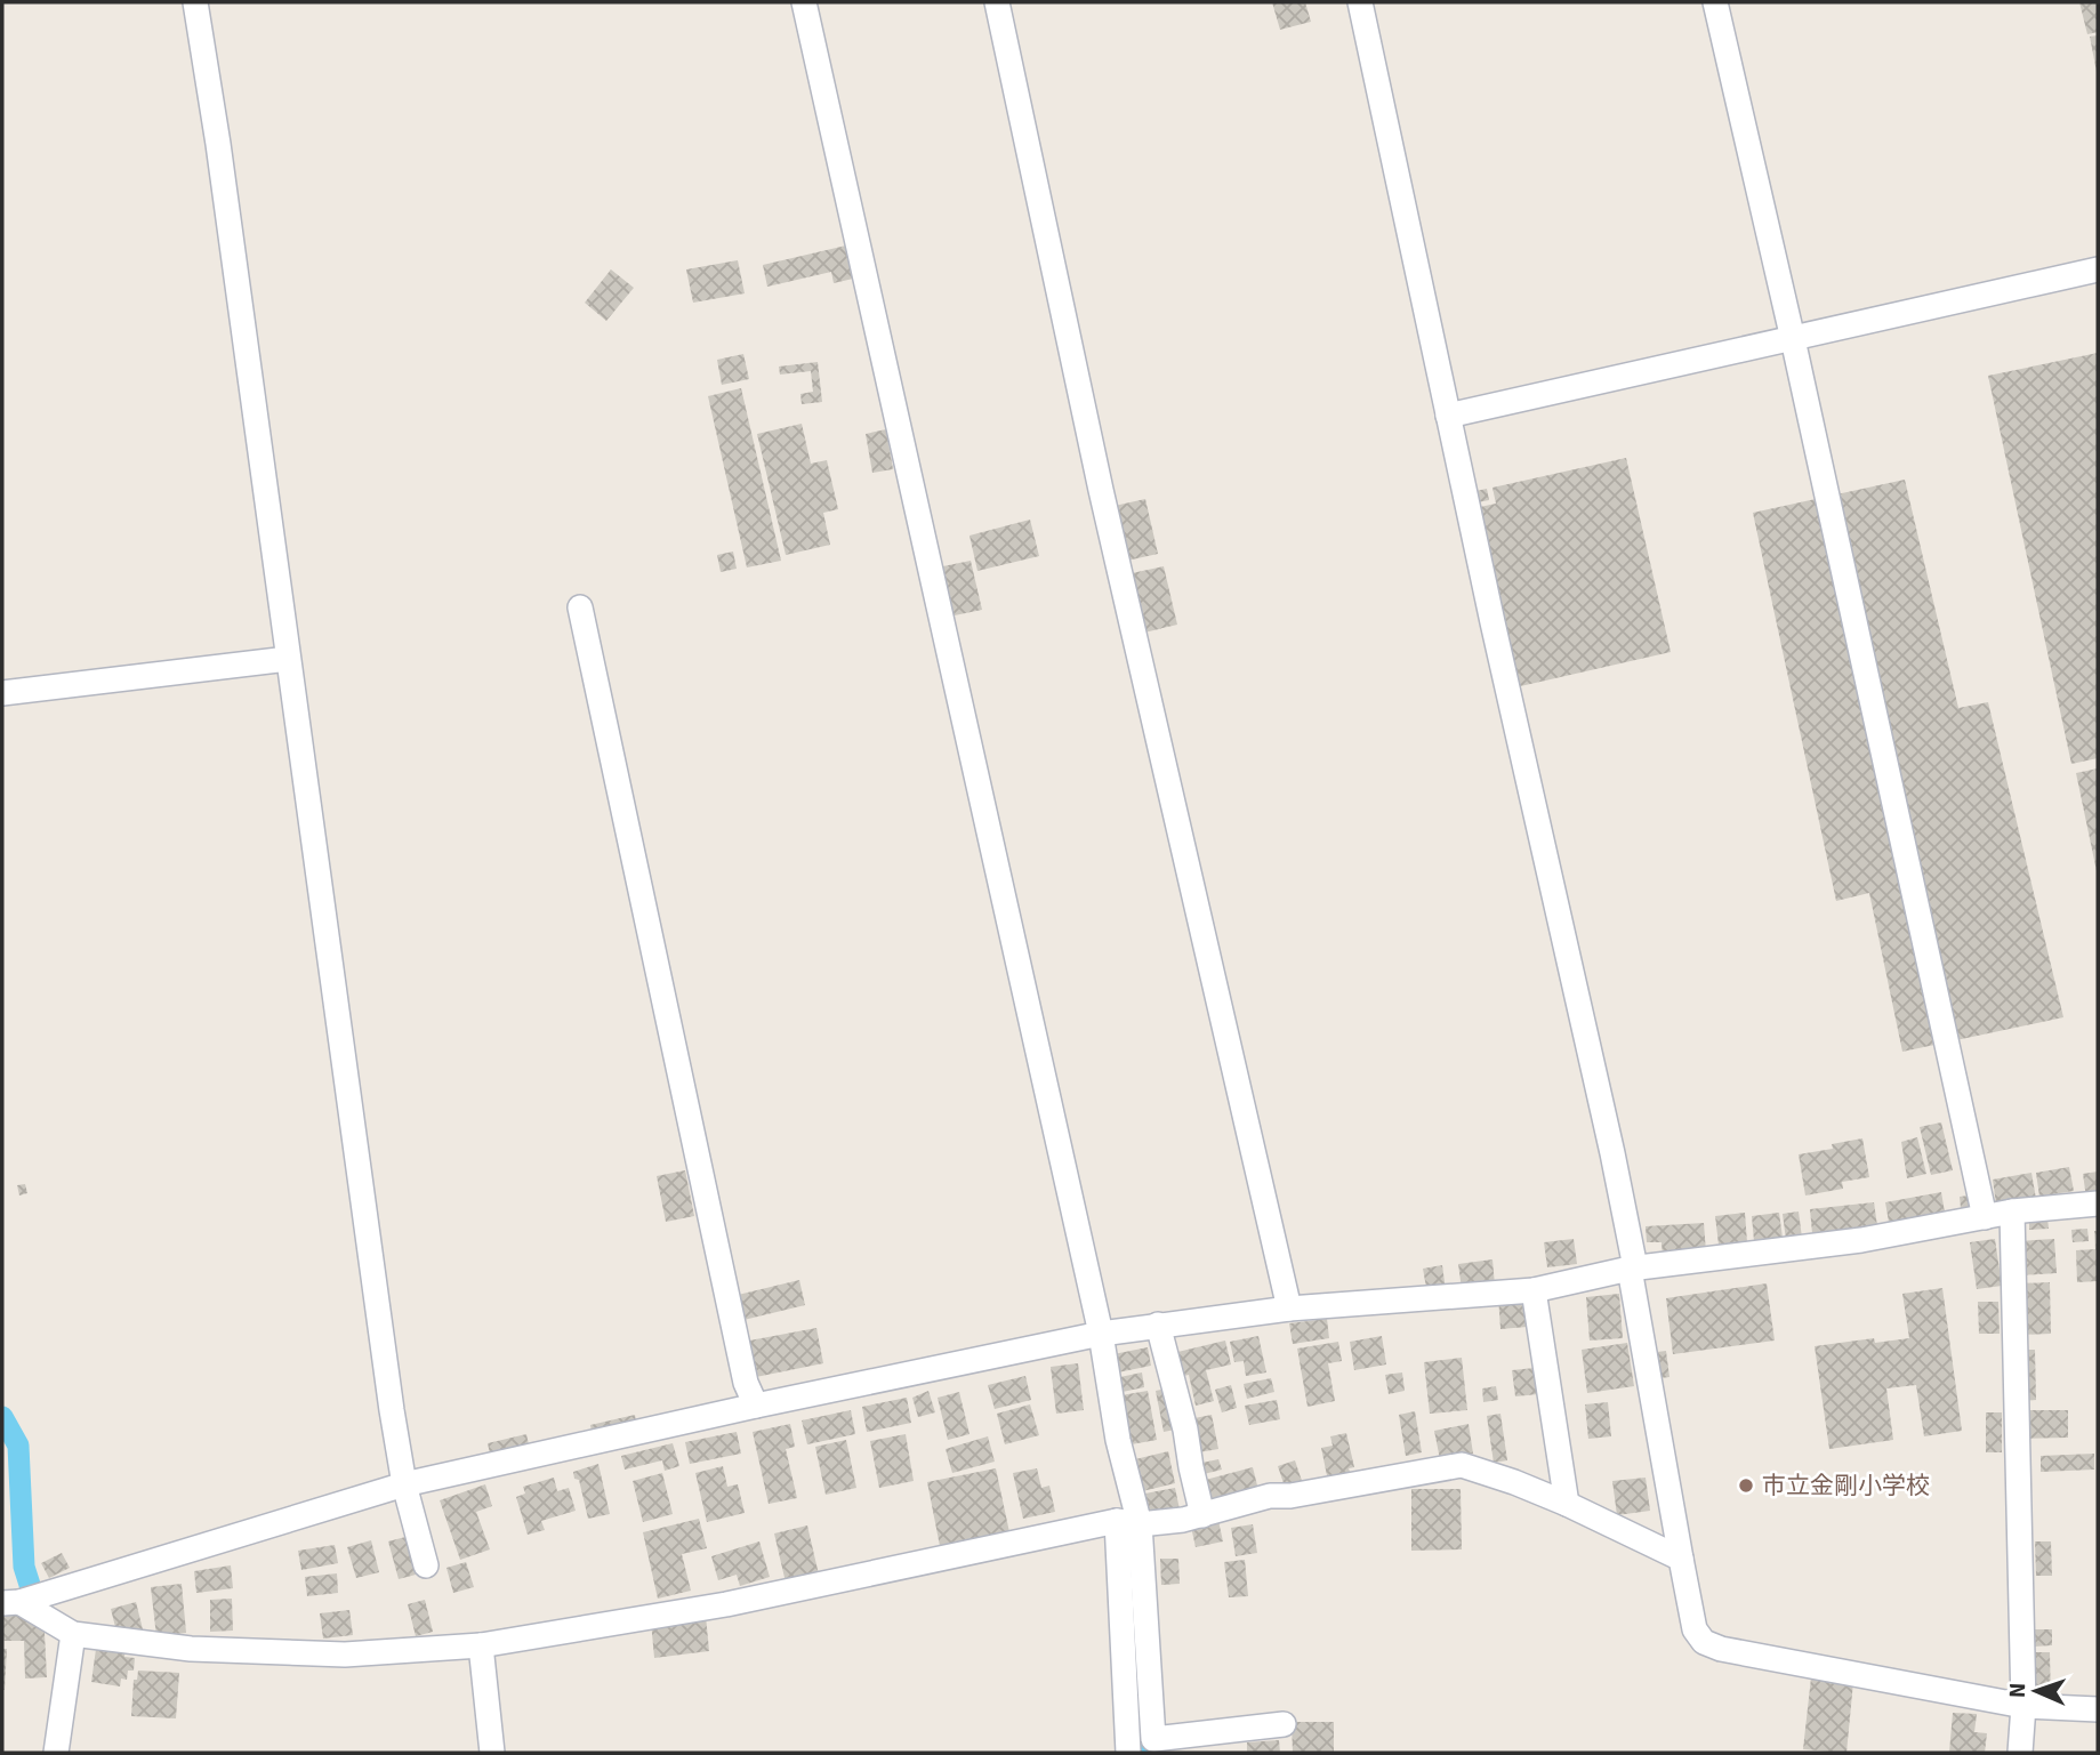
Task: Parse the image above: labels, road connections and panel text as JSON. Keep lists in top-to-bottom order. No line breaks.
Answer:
{"places":["市立金剛小学校"],"north":"left"}
